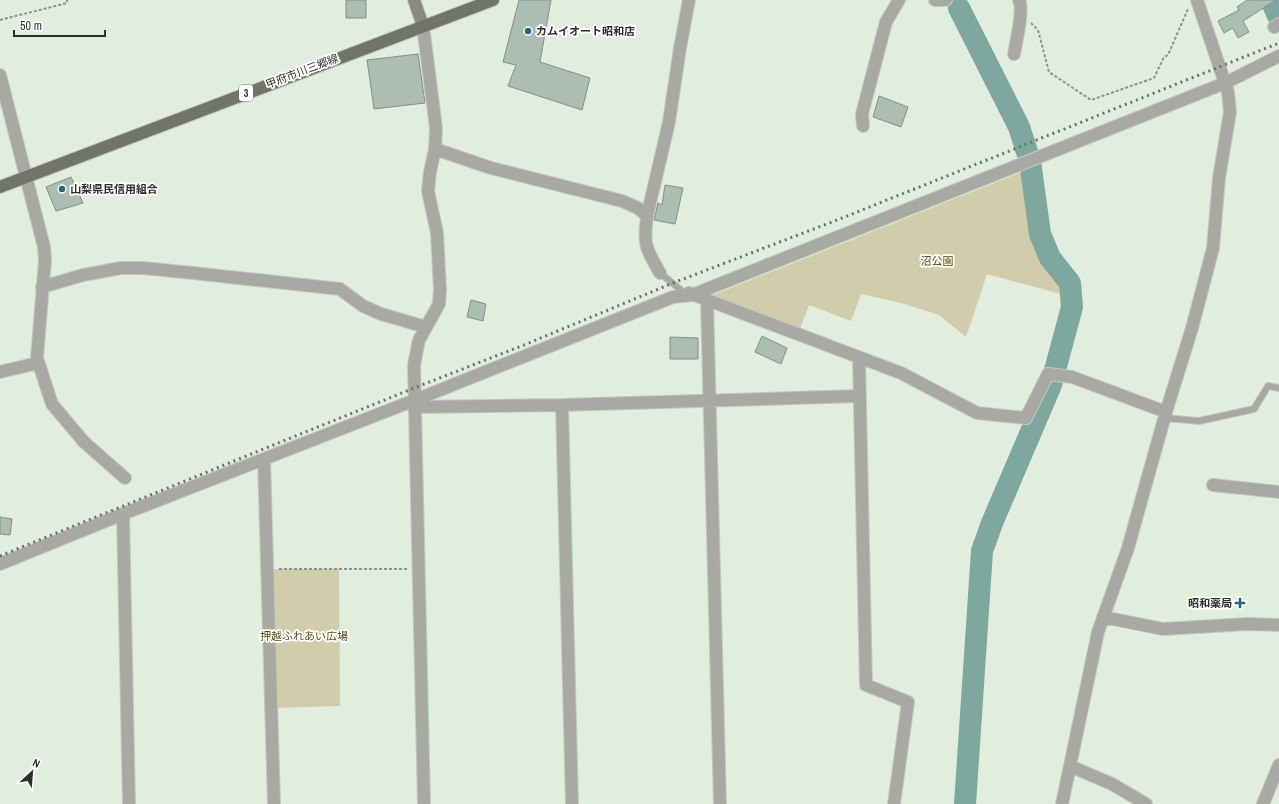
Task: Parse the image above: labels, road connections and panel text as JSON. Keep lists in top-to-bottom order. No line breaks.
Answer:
{"streets":{"main road":["甲府市川三郷線","3"]},"parks":["沼公園","押越ふれあい広場"],"places":{"other":["カムイオート昭和店","山梨県民信用組合"],"health":["昭和薬局"]},"scale_bar":"50 m","north":"top right"}
